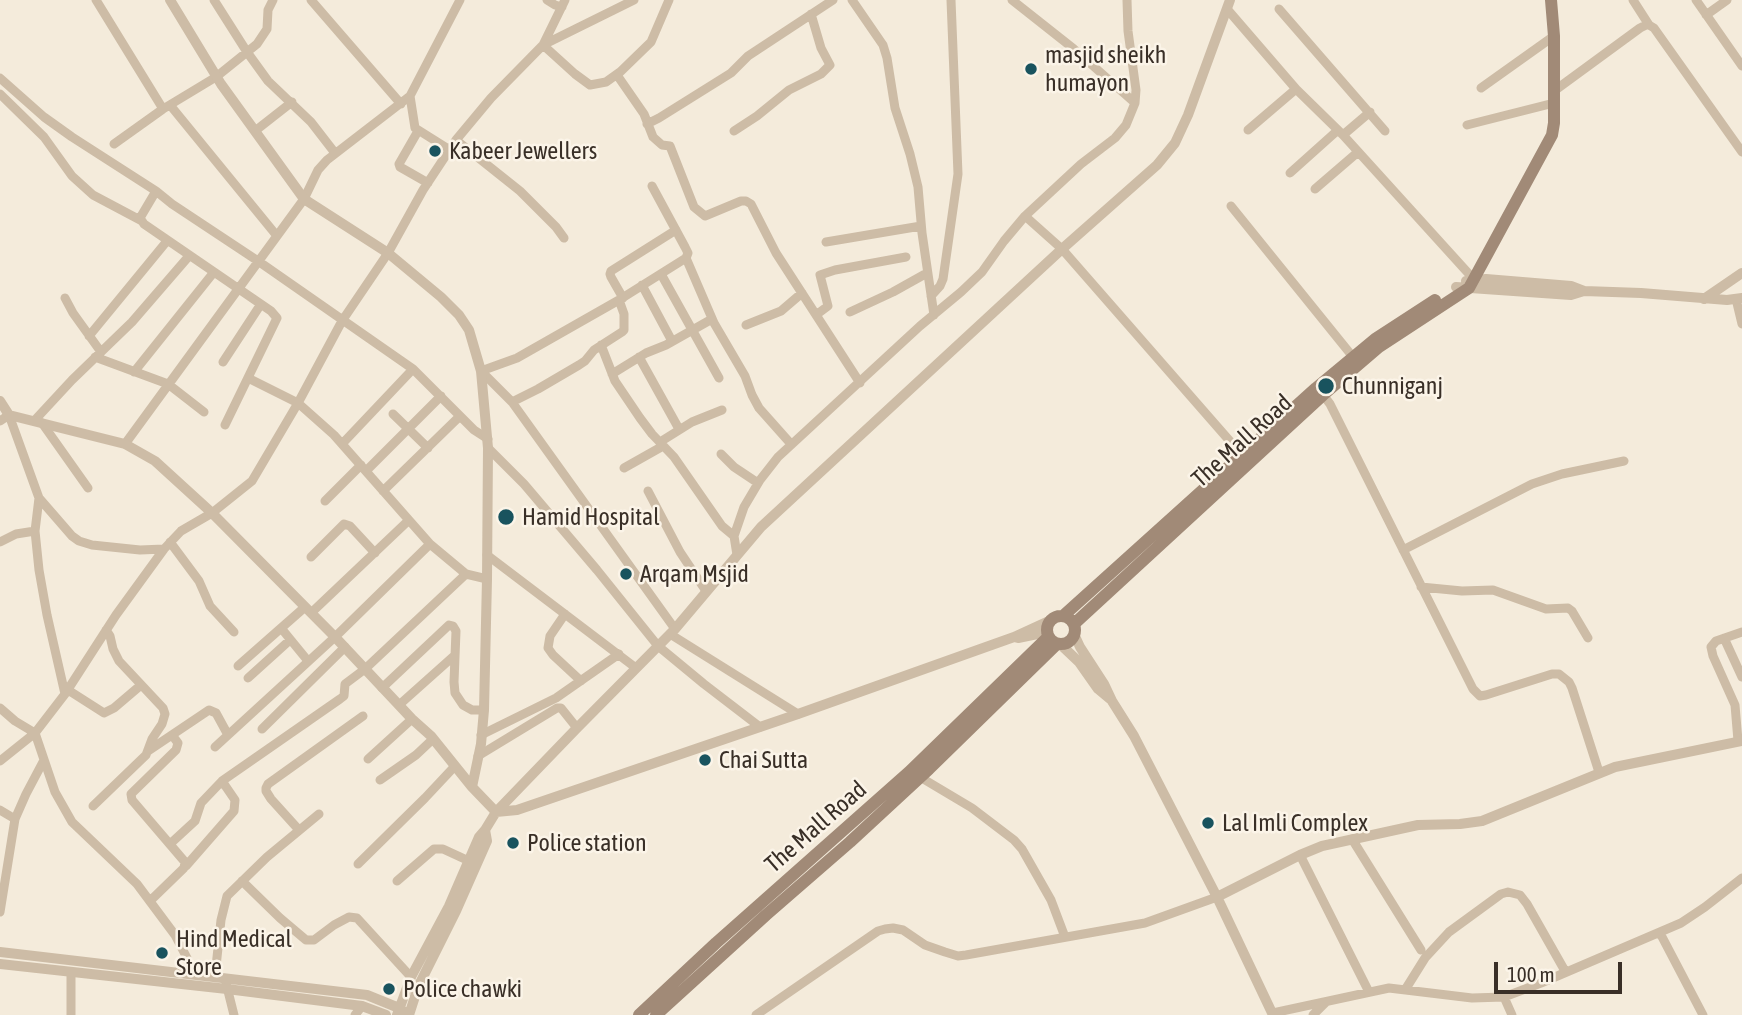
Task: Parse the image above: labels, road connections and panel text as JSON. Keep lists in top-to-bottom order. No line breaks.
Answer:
{"streets":{"main road":["The Mall Road"]},"places":["masjid sheikh humayon","Kabeer Jewellers","Chunniganj","Hamid Hospital","Arqam Msjid","Chai Sutta","Lal Imli Complex","Police station","Hind Medical Store","Police chawki"],"scale_bar":"100 m"}
